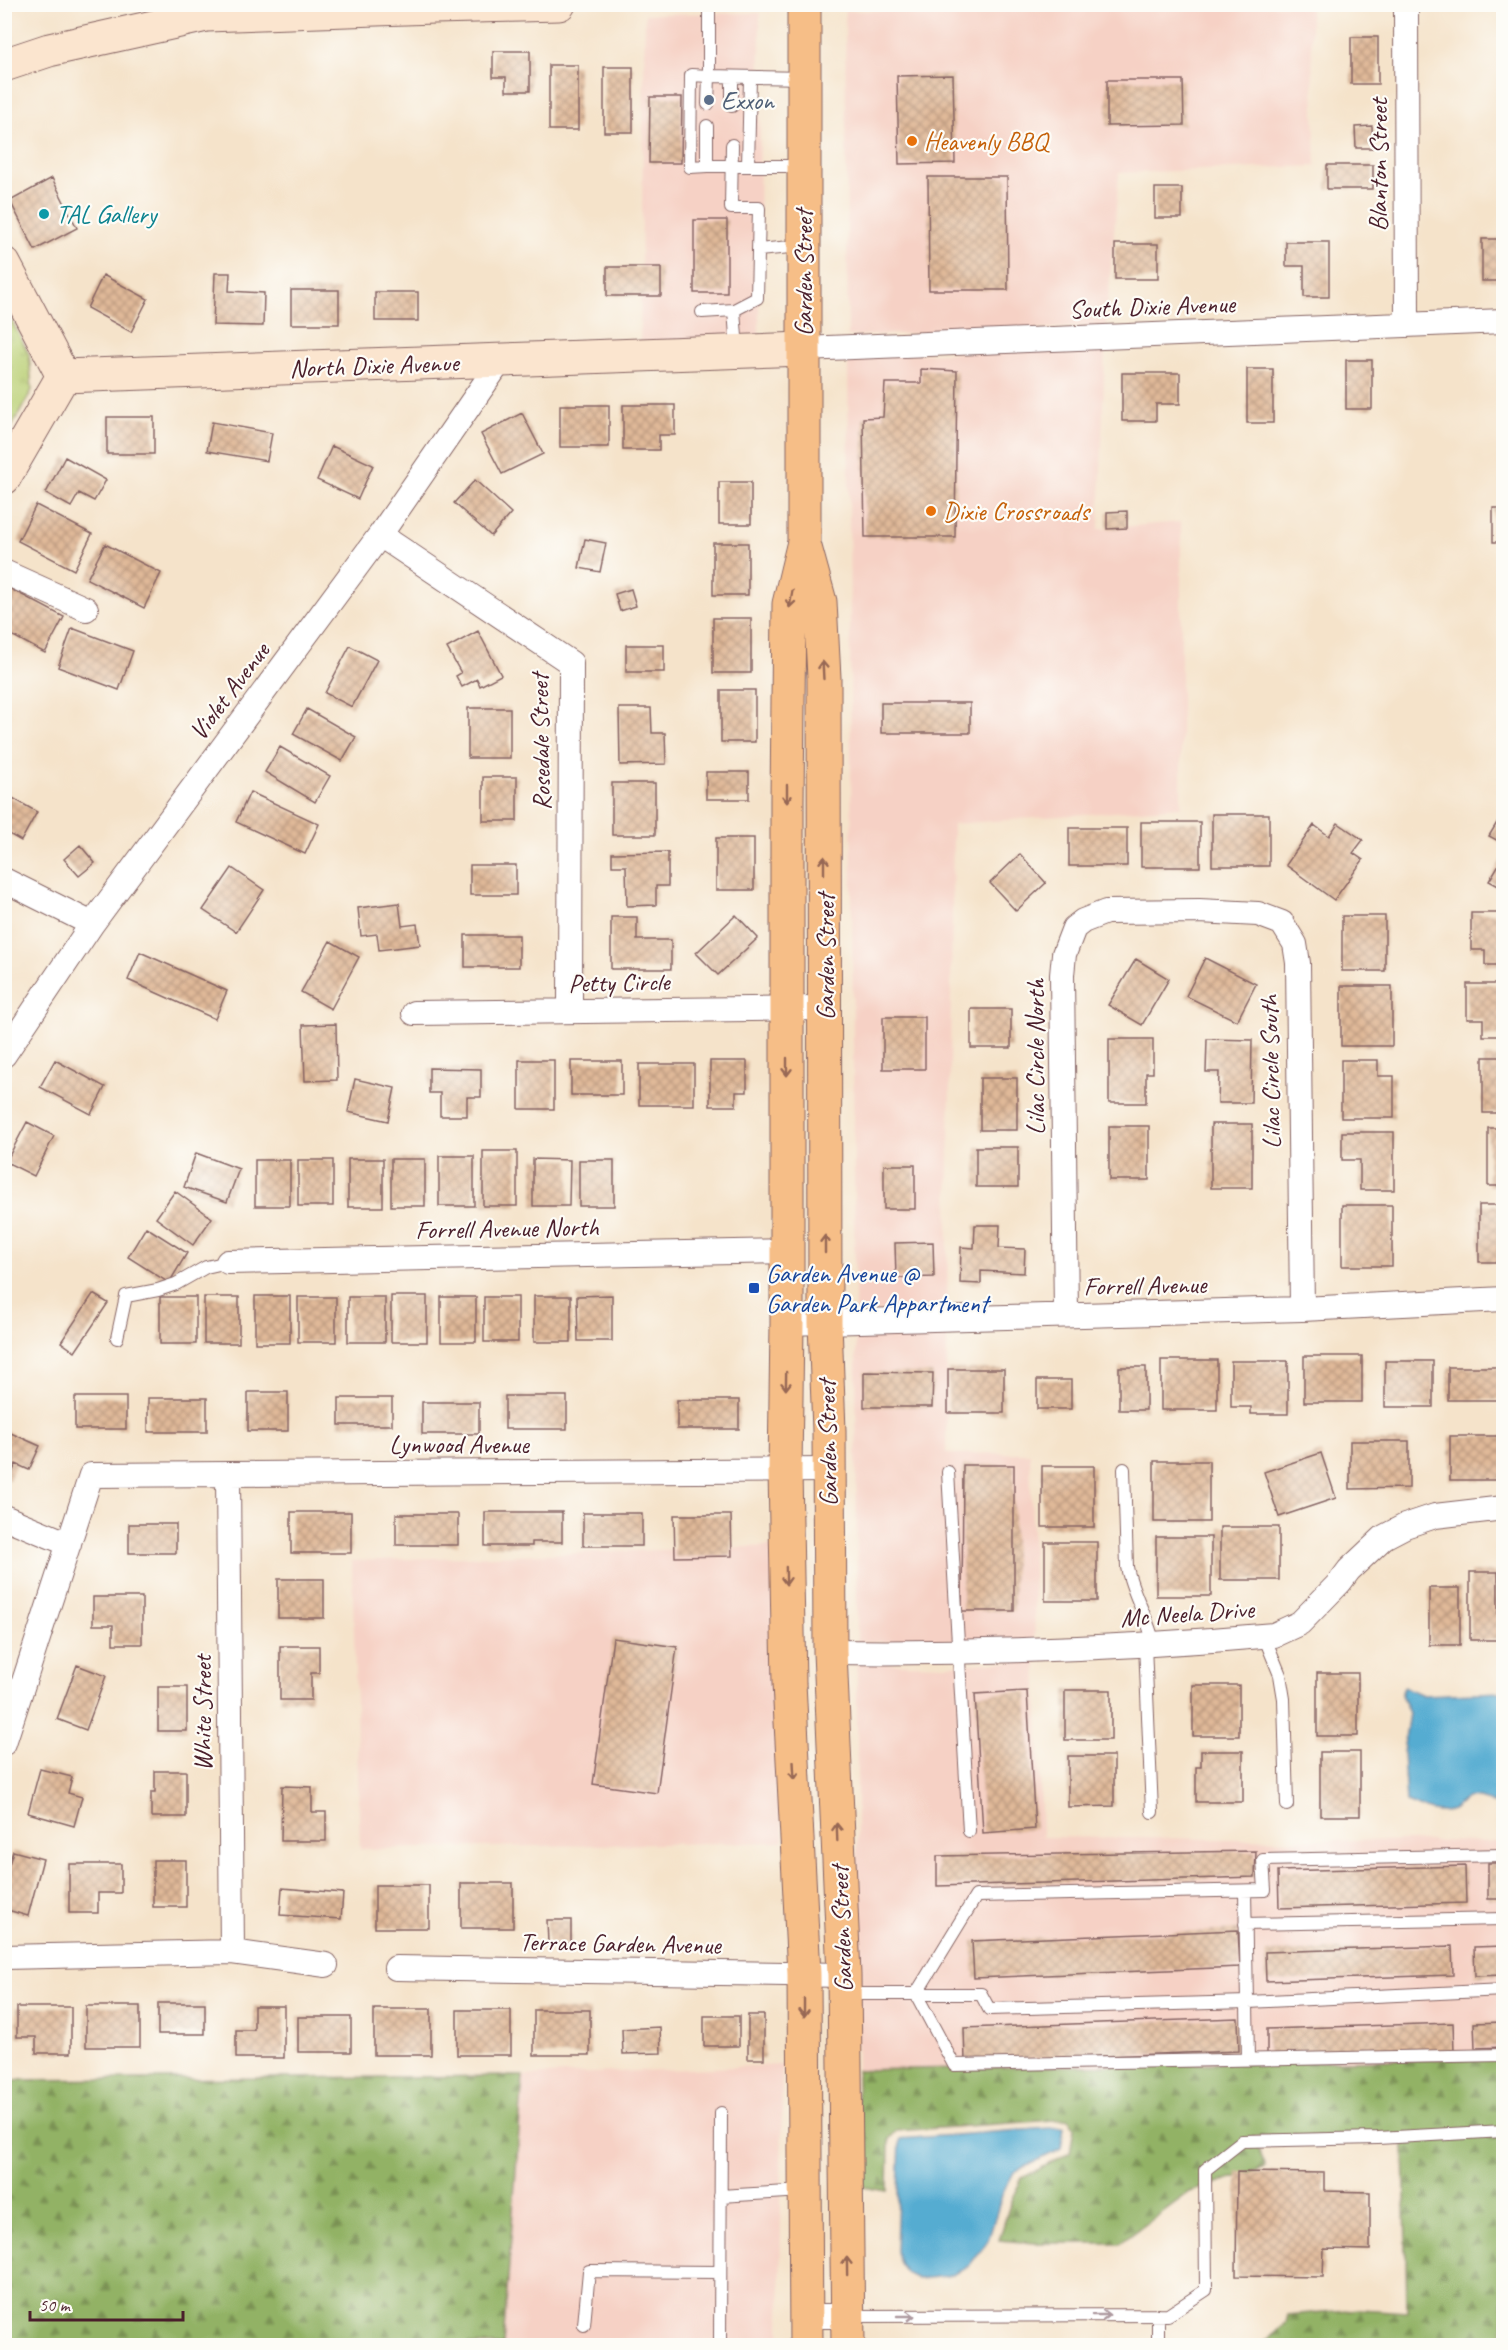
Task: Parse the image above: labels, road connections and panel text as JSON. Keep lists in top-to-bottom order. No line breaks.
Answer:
{"streets":{"main road":["Garden Street"],"street":["Blanton Street","South Dixie Avenue","North Dixie Avenue","Violet Avenue","Rosedale Street","Petty Circle","Lilac Circle North","Lilac Circle South","Forrell Avenue North","Forrell Avenue","Lynwood Avenue","Mc Neela Drive","White Street","Terrace Garden Avenue"]},"crossings":[["Blanton Street","South Dixie Avenue"],["Garden Street","South Dixie Avenue"],["Garden Street","North Dixie Avenue"],["Garden Street","Petty Circle"],["Garden Street","Forrell Avenue North"],["Garden Street","Forrell Avenue"],["Garden Street","Lynwood Avenue"],["Garden Street","Mc Neela Drive"],["Garden Street","Terrace Garden Avenue"],["South Dixie Avenue","North Dixie Avenue"],["North Dixie Avenue","Violet Avenue"],["Violet Avenue","Rosedale Street"],["Rosedale Street","Petty Circle"],["Lilac Circle North","Lilac Circle South"],["Lilac Circle North","Forrell Avenue"],["Lilac Circle South","Forrell Avenue"],["Lynwood Avenue","White Street"]],"places":{"other":["Exxon","Heavenly BBQ","TAL Gallery","Dixie Crossroads"],"transit":["Garden Avenue @ Garden Park Appartment"]},"scale_bar":"50 m"}
